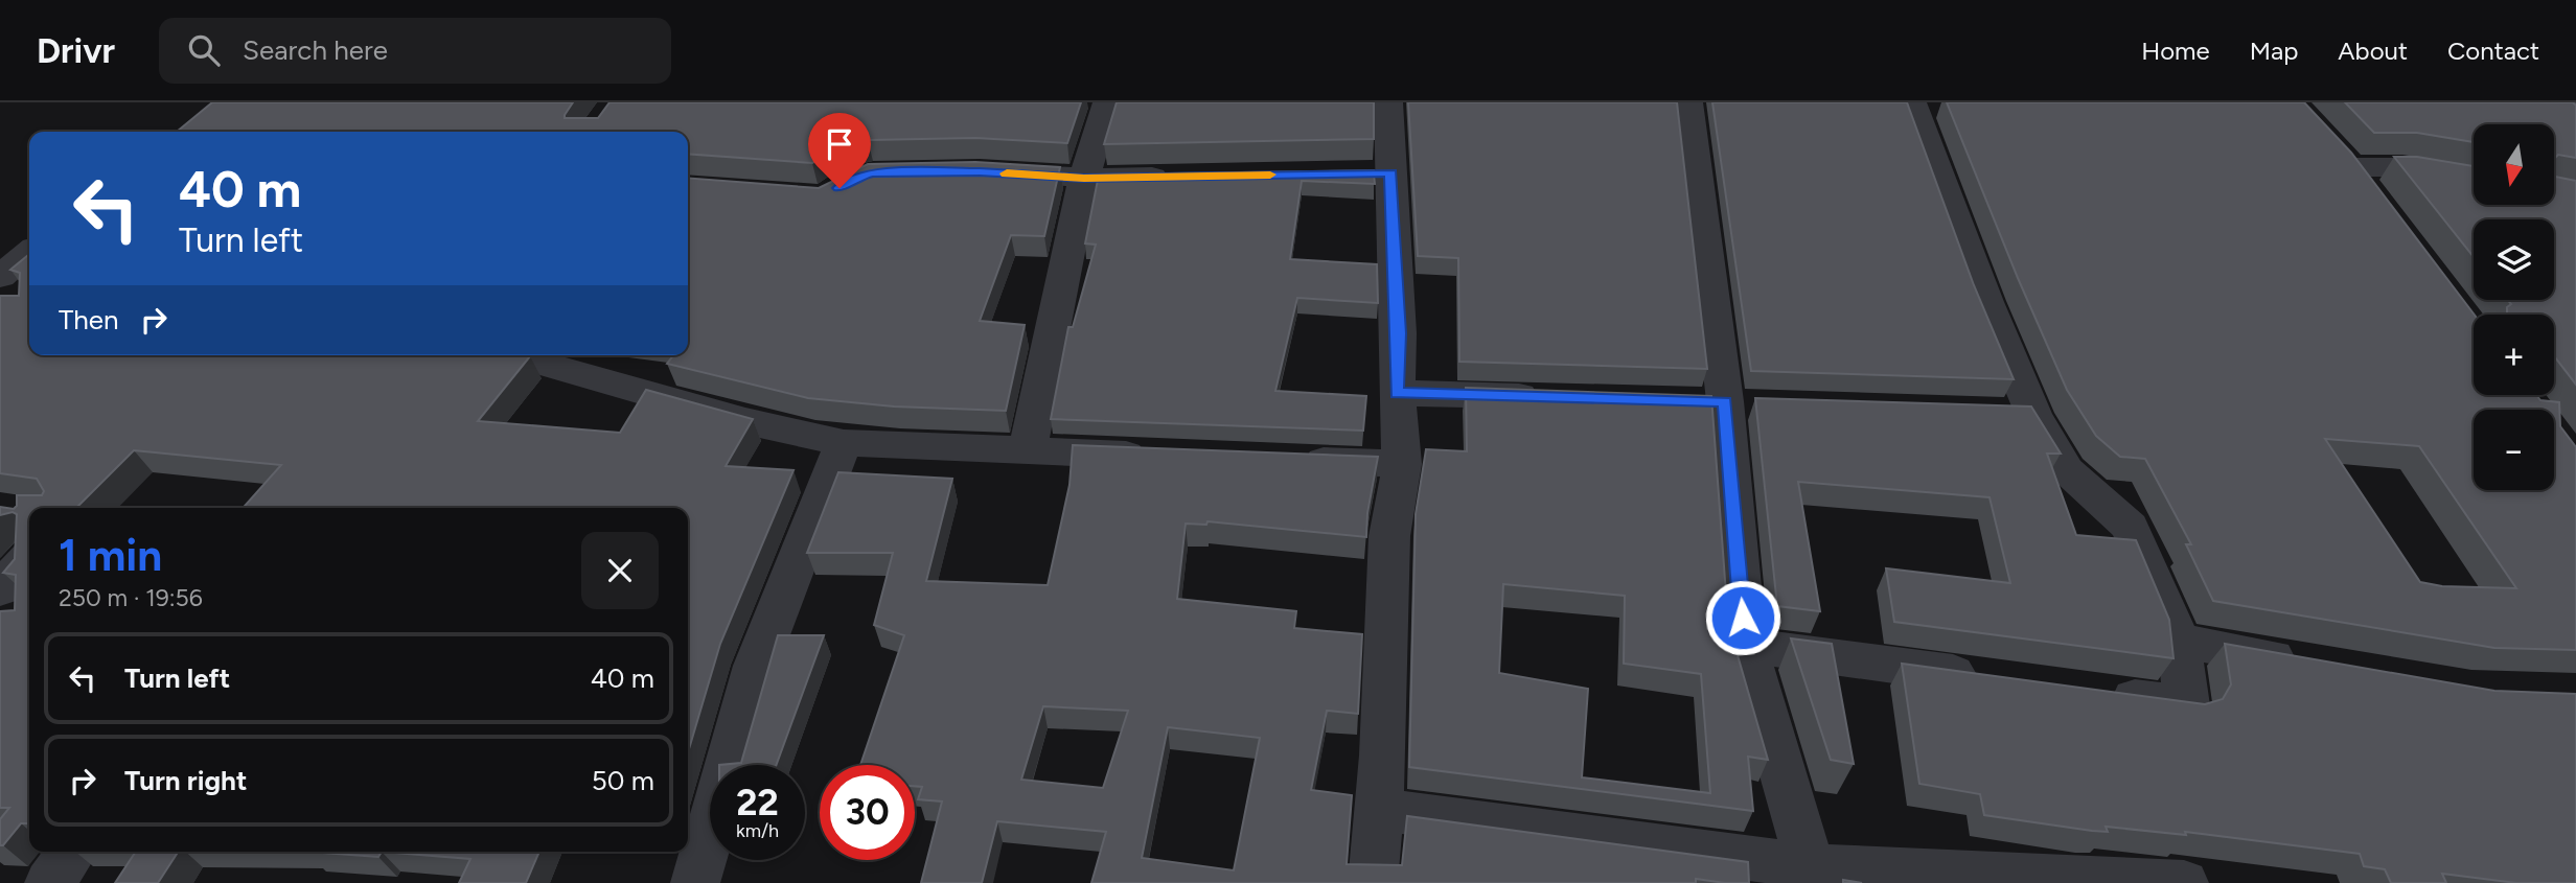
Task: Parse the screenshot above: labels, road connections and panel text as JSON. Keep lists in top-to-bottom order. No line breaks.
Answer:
{"north":"bottom","page":{"header":"Drivr","search":"Search here","nav":["Home","Map","About","Contact"],"map_buttons":["+","−"],"turn":["40 m","Turn left"],"then":"Then","heading":["1 min","250 m · 19:56"],"list":[{"name":"Turn left","value":"40 m"},{"name":"Turn right","value":"50 m"}],"speed":"22 km/h","limit":"30"}}
